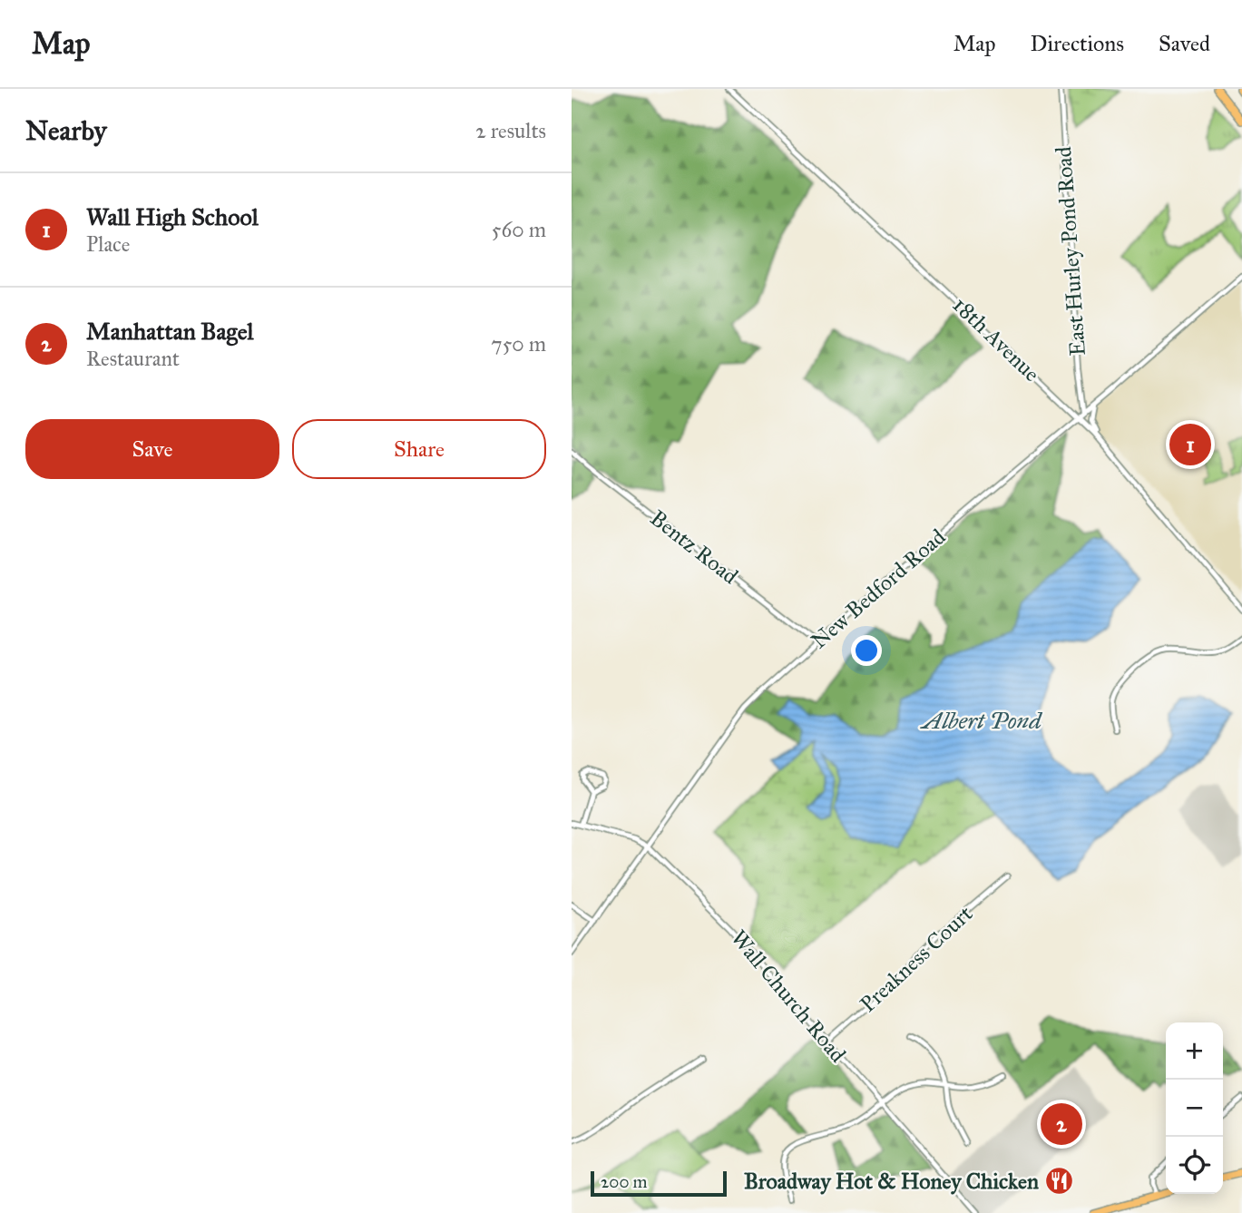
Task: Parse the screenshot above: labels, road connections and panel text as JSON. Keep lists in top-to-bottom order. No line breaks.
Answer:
{"streets":{"street":["East Hurley Pond Road","18th Avenue","Bentz Road","New Bedford Road","Preakness Court","Wall Church Road"]},"crossings":[["East Hurley Pond Road","New Bedford Road"],["18th Avenue","New Bedford Road"],["Bentz Road","New Bedford Road"],["New Bedford Road","Wall Church Road"],["Preakness Court","Wall Church Road"]],"water":["Albert Pond"],"places":{"restaurant":["Broadway Hot & Honey Chicken"]},"scale_bar":"200 m","page":{"header":"Map","nav":["Map","Directions","Saved"],"heading":["Nearby","2 results"],"list":[{"mark":"1","name":"Wall High School","note":"Place","value":"560 m"},{"mark":"2","name":"Manhattan Bagel","note":"Restaurant","value":"750 m"}],"buttons":["Save","Share"],"pins":["1","2"],"map_buttons":["+","−"],"scale":"200 m"}}
